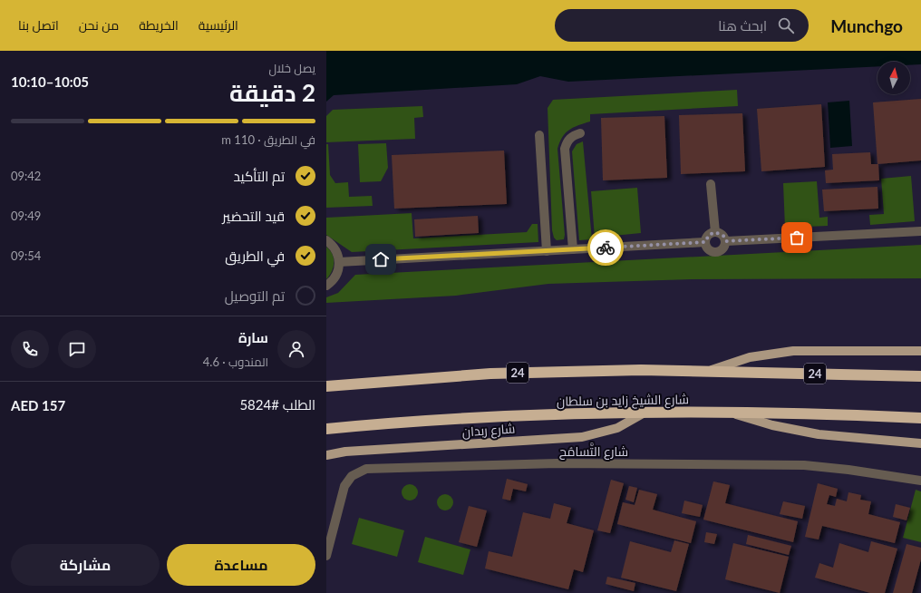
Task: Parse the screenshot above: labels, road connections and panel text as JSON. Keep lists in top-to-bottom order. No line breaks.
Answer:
{"streets":{"highway":["24","شارع الشيخ زايد بن سلطان"],"main road":["شارع ربدان"],"street":["شارع التَّسامُح"]},"crossings":[["شارع الشيخ زايد بن سلطان","شارع ربدان"]],"north":"top","page":{"header":"Munchgo","search":"ابحث هنا","nav":["الرئيسية","الخريطة","من نحن","اتصل بنا"],"heading":["2 دقيقة","يصل خلال","10:05–10:10"],"panel":["سارة","المندوب · 4.6","الطلب #5824","AED 157"],"bar":"في الطريق · 110 m","list":[["تم التأكيد","09:42"],["قيد التحضير","09:49"],["في الطريق","09:54"],"تم التوصيل"],"buttons":["مساعدة","مشاركة"]}}
